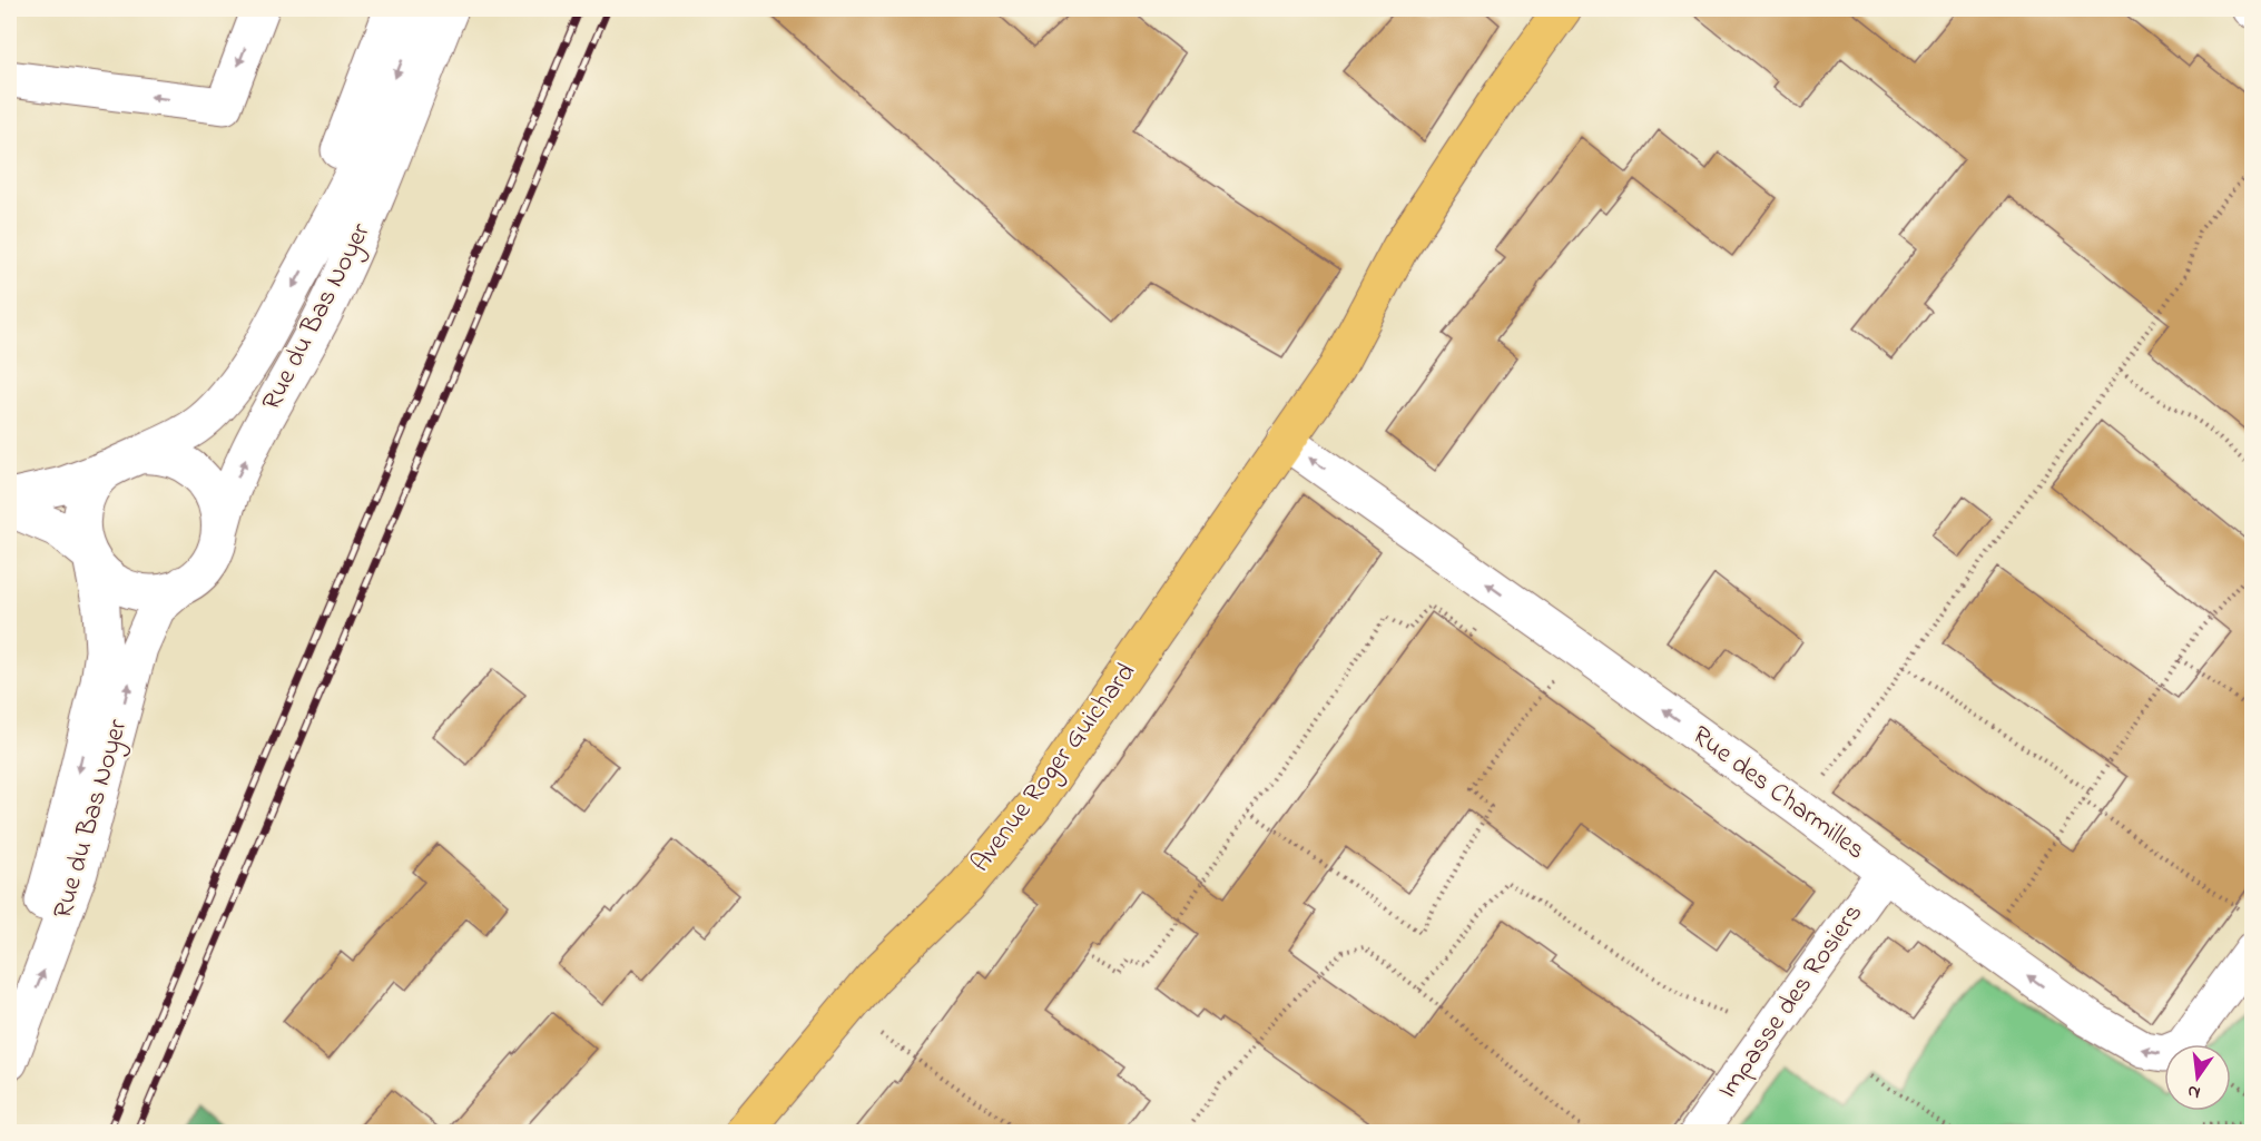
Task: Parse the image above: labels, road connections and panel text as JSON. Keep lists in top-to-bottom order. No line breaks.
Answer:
{"streets":{"main road":["Avenue Roger Guichard"],"street":["Rue du Bas Noyer","Rue des Charmilles","Impasse des Rosiers"]},"crossings":[["Avenue Roger Guichard","Rue des Charmilles"],["Rue des Charmilles","Impasse des Rosiers"]],"one_way":["Rue des Charmilles"],"north":"bottom"}
